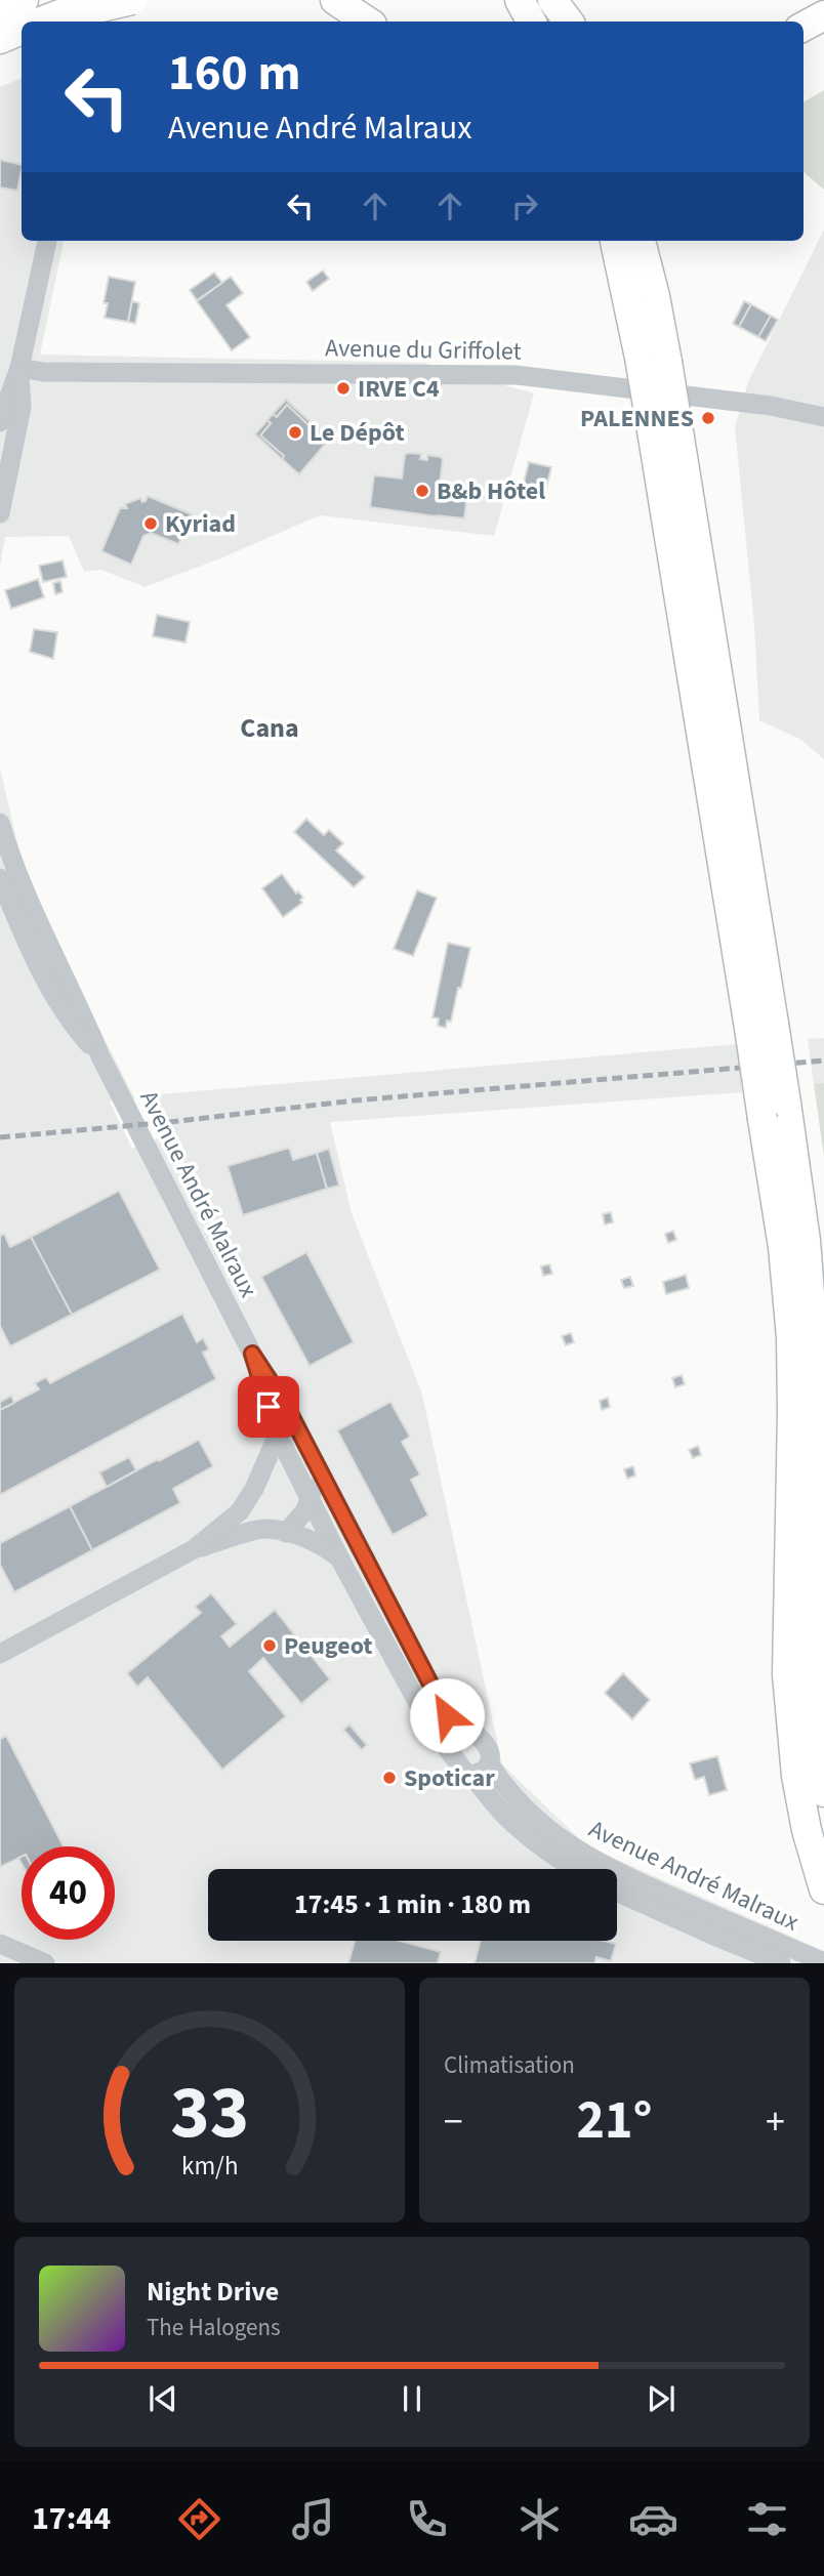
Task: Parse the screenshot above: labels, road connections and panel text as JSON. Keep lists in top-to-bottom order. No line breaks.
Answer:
{"streets":{"street":["Avenue du Griffolet","Avenue André Malraux"]},"districts":["Cana"],"places":["IRVE C4","PALENNES","Le Dépôt","B&b Hôtel","Kyriad","Peugeot","Spoticar"],"page":{"turn":["160 m","Avenue André Malraux"],"limit":"40","trip":"17:45 · 1 min · 180 m","tile":"Climatisation","heat":["−","21°","+"],"song":["Night Drive","The Halogens"],"tabs":"17:44","gauge":["33","km/h"]}}
